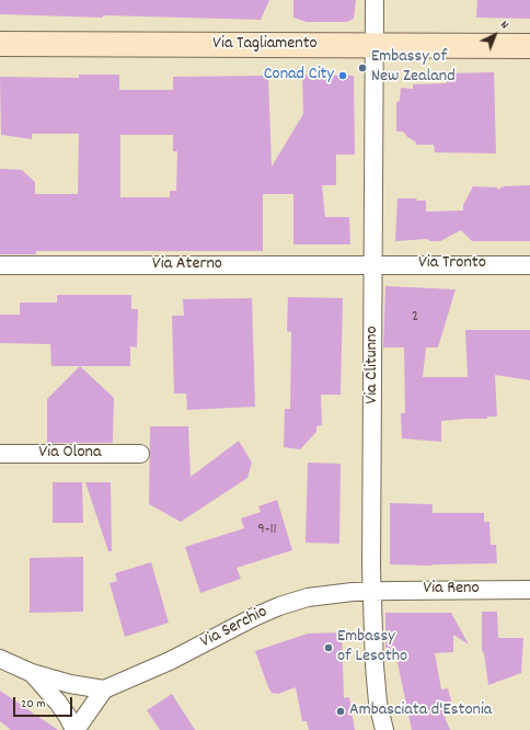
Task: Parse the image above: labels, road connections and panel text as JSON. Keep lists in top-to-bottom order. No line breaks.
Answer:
{"streets":{"street":["Via Tagliamento","Via Tronto","Via Aterno","Via Clitunno","Via Olona","Via Reno","Via Serchio"]},"crossings":[["Via Tagliamento","Via Clitunno"],["Via Tronto","Via Aterno"],["Via Tronto","Via Clitunno"],["Via Aterno","Via Clitunno"],["Via Clitunno","Via Reno"],["Via Clitunno","Via Serchio"],["Via Reno","Via Serchio"]],"places":["Embassy of New Zealand","Conad City","Embassy of Lesotho","Ambasciata d'Estonia"],"house_numbers":["2","9-11"],"scale_bar":"20 m","north":"top right"}
